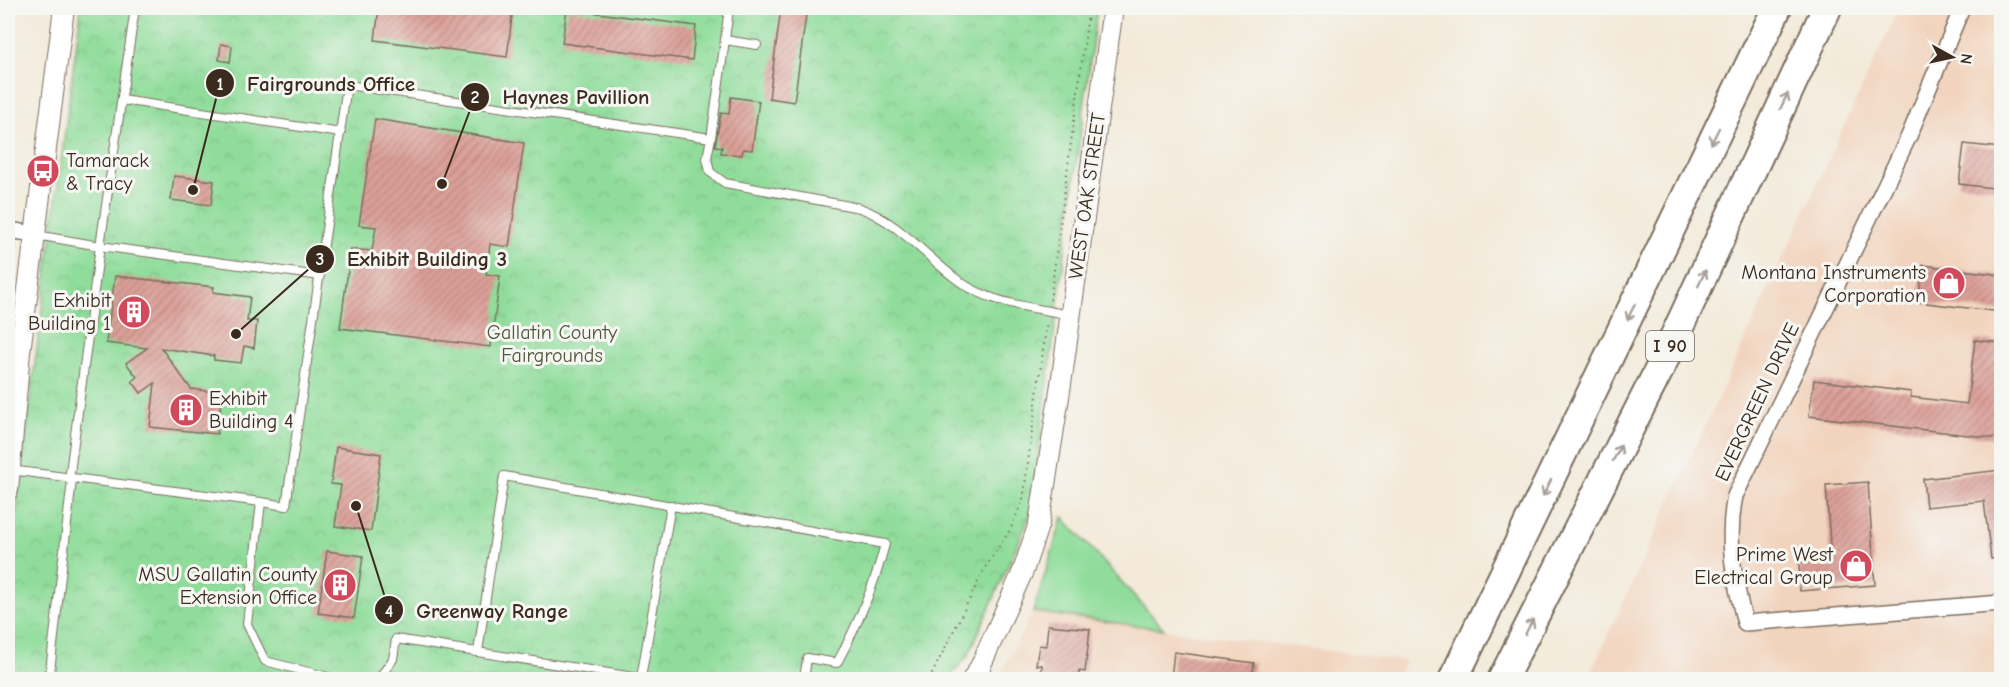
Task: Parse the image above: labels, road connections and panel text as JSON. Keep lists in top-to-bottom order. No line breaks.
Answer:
{"streets":{"highway":["I 90"],"street":["WEST OAK STREET","EVERGREEN DRIVE"]},"parks":["Gallatin County Fairgrounds"],"places":{"bus stop":["Tamarack & Tracy"],"other":["Haynes Pavillion","Fairgrounds Office","Exhibit Building 3","Greenway Range"],"shop":["Montana Instruments Corporation","Prime West Electrical Group"],"building":["Exhibit Building 1","Exhibit Building 4","MSU Gallatin County Extension Office"]},"north":"right"}
